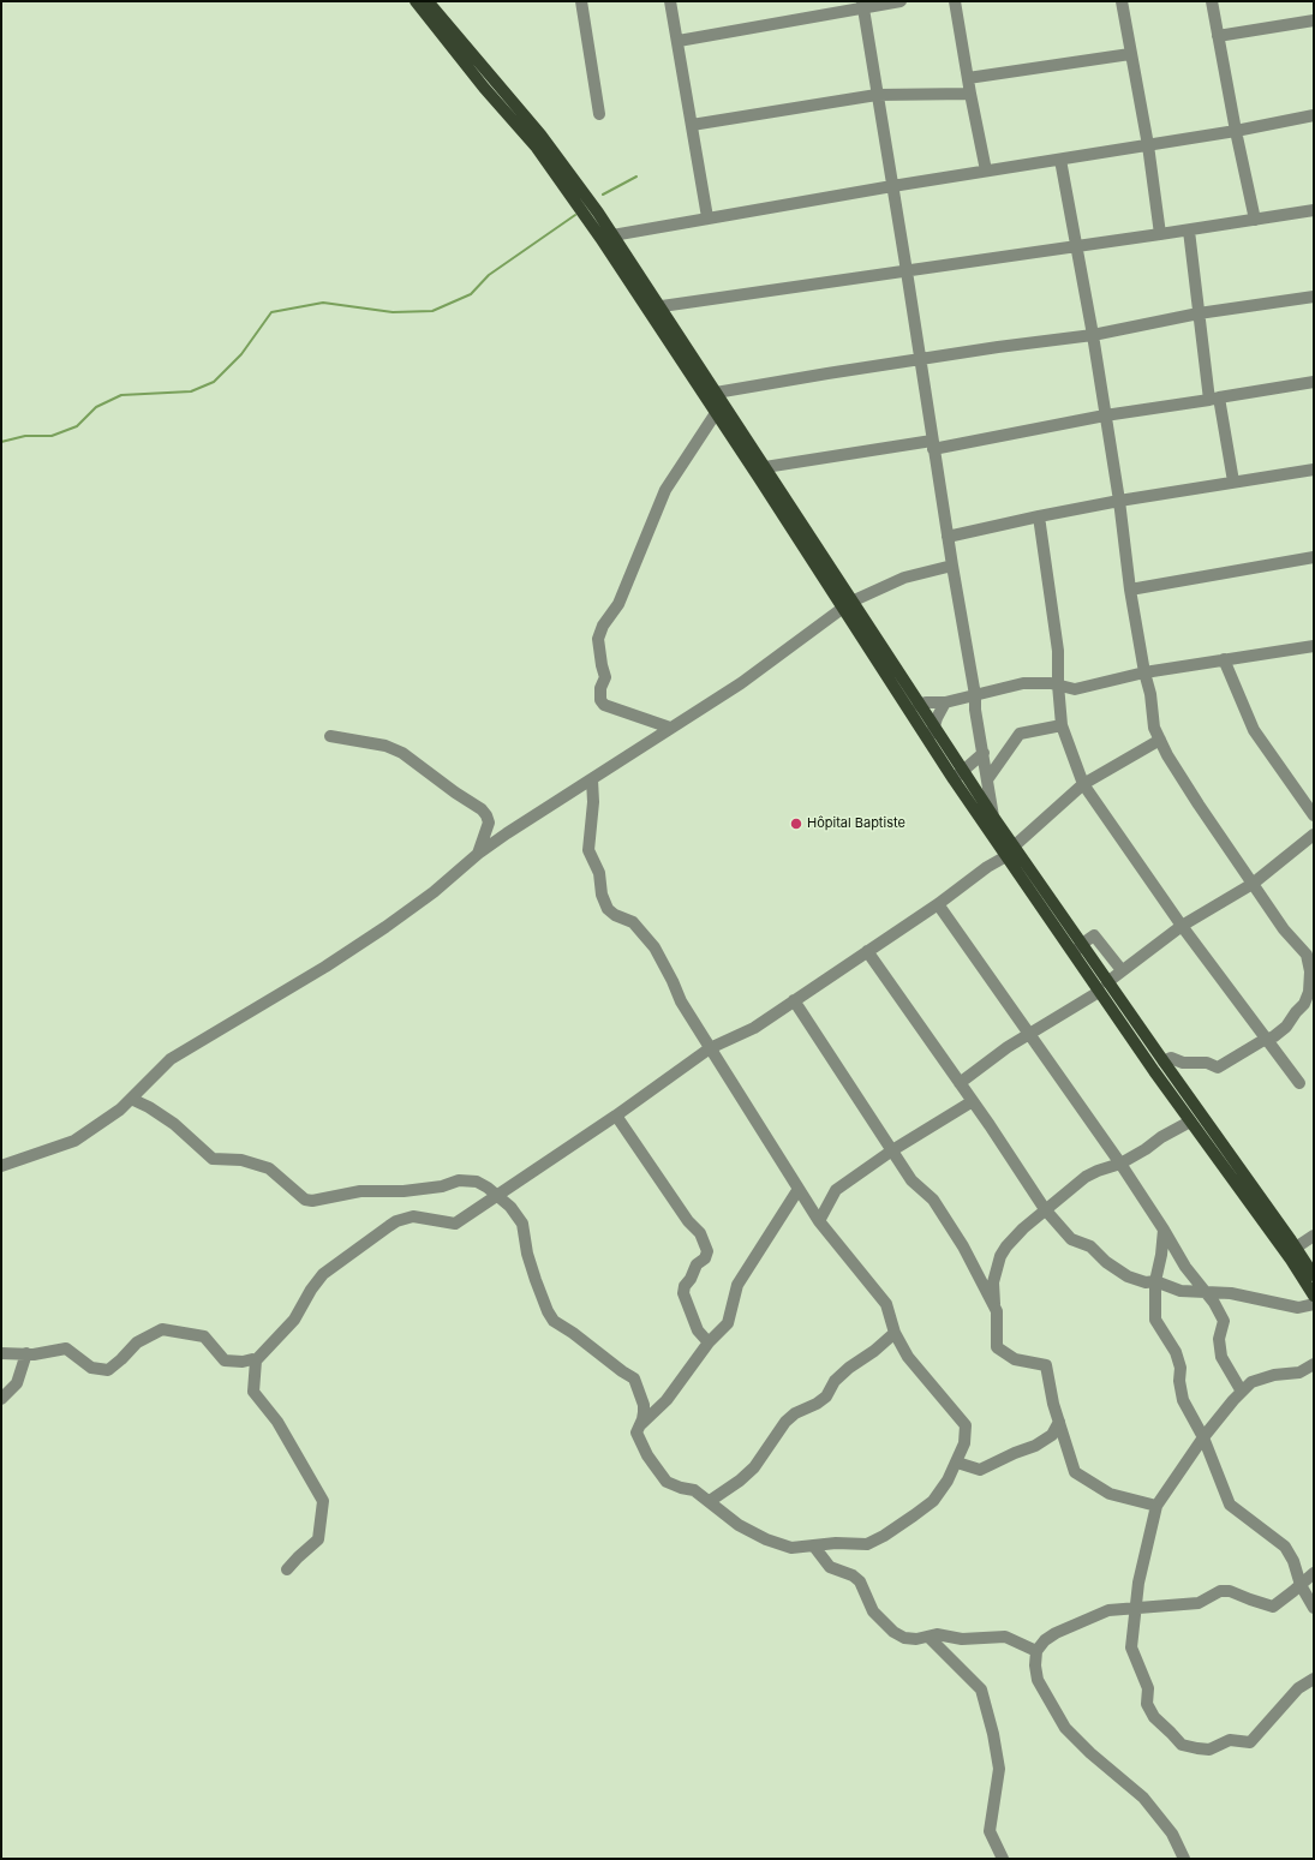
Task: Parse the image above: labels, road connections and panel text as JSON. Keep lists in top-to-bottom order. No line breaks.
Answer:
{"places":["Hôpital Baptiste"]}
